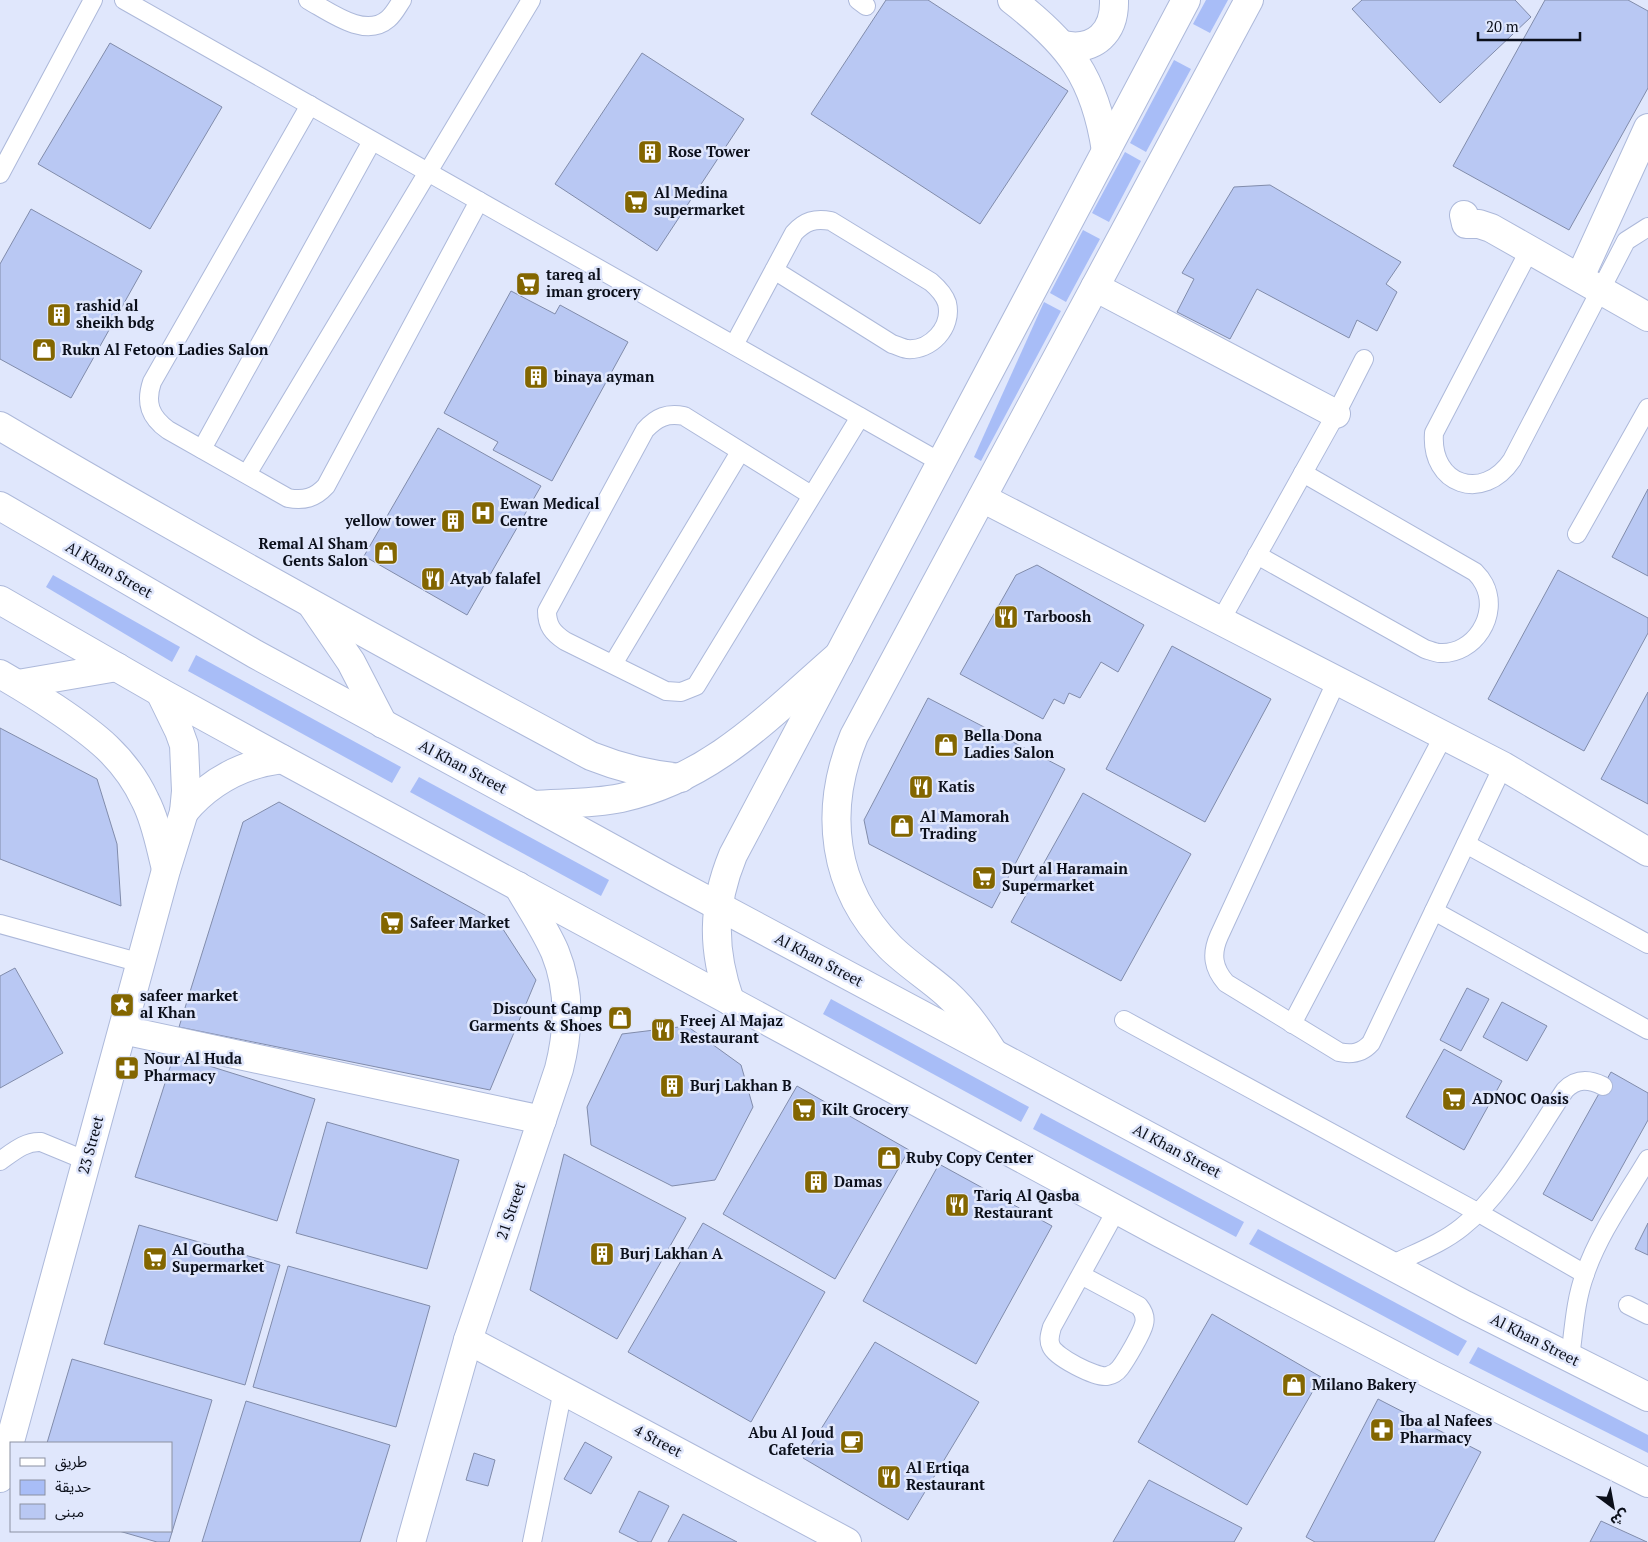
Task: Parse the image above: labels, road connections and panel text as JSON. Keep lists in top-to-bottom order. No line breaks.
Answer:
{"streets":{"street":["Al Khan Street","23 Street","21 Street","4 Street"]},"crossings":[["21 Street","4 Street"]],"places":{"building":["Rose Tower","rashid al sheikh bdg","binaya ayman","yellow tower","Burj Lakhan B","Damas","Burj Lakhan A"],"supermarket":["Al Medina supermarket","tareq al iman grocery","Durt al Haramain Supermarket","Safeer Market","ADNOC Oasis","Kilt Grocery","Al Goutha Supermarket"],"shop":["Rukn Al Fetoon Ladies Salon","Remal Al Sham Gents Salon","Bella Dona Ladies Salon","Al Mamorah Trading","Discount Camp Garments & Shoes","Ruby Copy Center","Milano Bakery"],"hospital":["Ewan Medical Centre"],"restaurant":["Atyab falafel","Tarboosh","Katis","Freej Al Majaz Restaurant","Tariq Al Qasba Restaurant","Al Ertiqa Restaurant"],"place":["safeer market al Khan"],"pharmacy":["Nour Al Huda Pharmacy","Iba al Nafees Pharmacy"],"cafe":["Abu Al Joud Cafeteria"]},"legend":["طريق","حديقة","مبنى"],"scale_bar":"20 m","north":"bottom right"}
